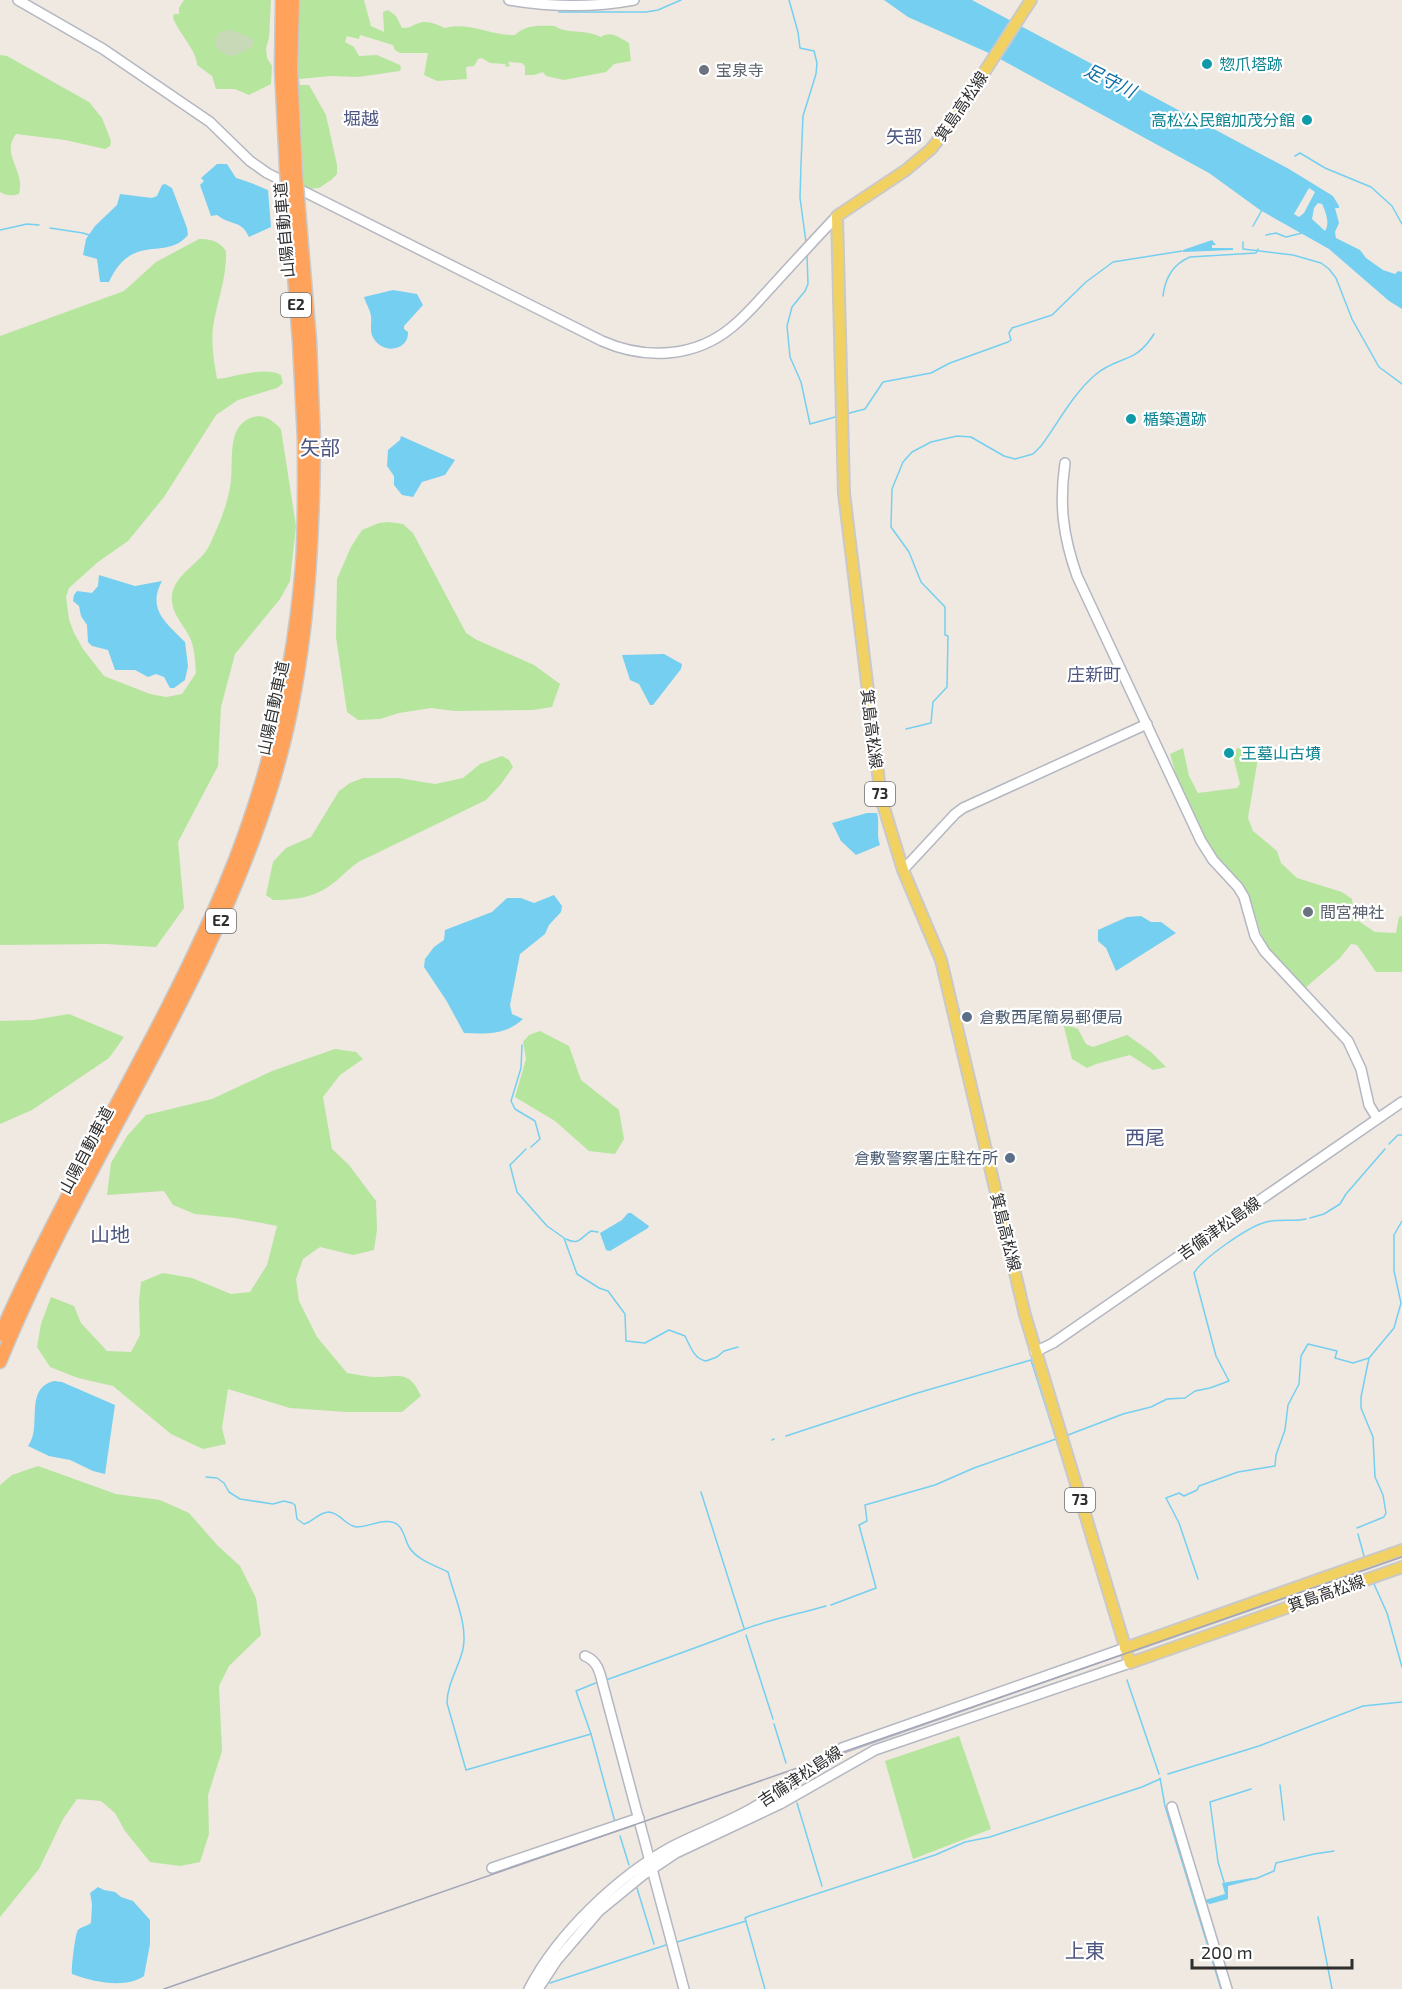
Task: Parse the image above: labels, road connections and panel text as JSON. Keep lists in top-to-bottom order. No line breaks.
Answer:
{"streets":{"highway":["山陽自動車道","E2"],"main road":["箕島高松線","73"],"street":["吉備津松島線"]},"crossings":[["箕島高松線","吉備津松島線"]],"districts":["堀越","矢部","矢部","庄新町","西尾","山地","上東"],"water":["足守川"],"places":["惣爪塔跡","宝泉寺","高松公民館加茂分館","楯築遺跡","王墓山古墳","間宮神社","倉敷西尾簡易郵便局","倉敷警察署庄駐在所"],"scale_bar":"200 m"}
